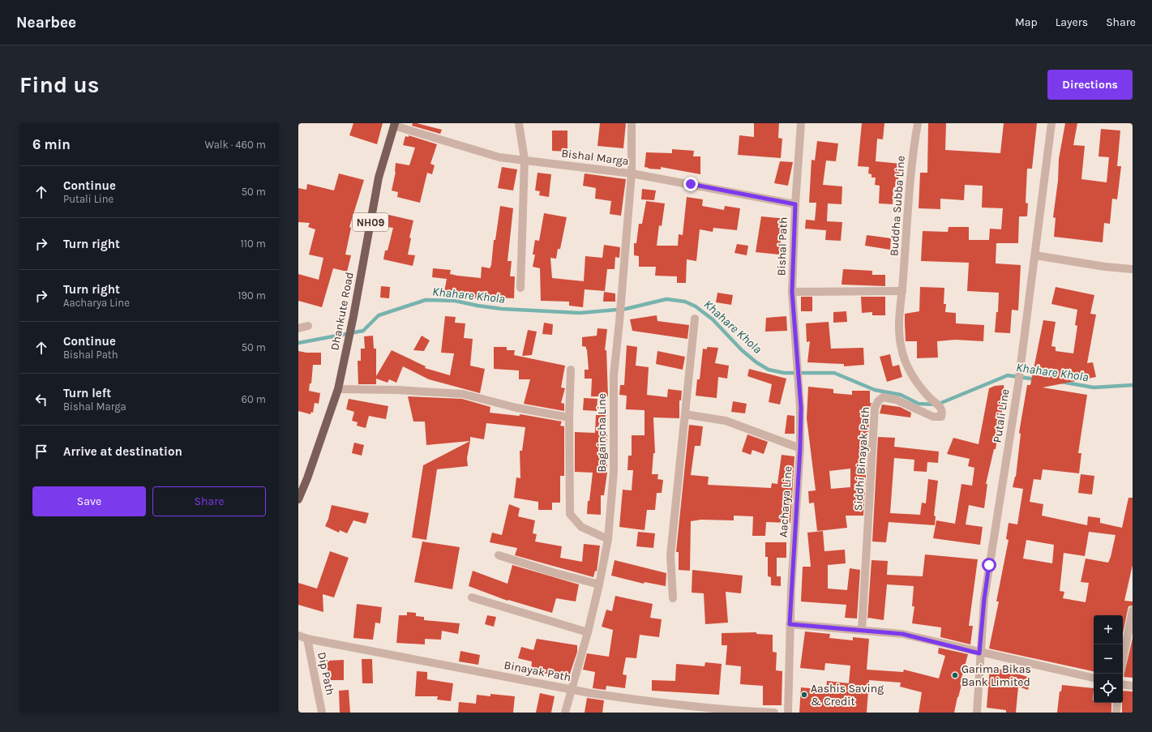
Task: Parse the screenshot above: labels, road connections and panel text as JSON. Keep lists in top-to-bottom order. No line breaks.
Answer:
{"streets":{"main road":["NH09","Dhankute Road"],"street":["Bishal Marga","Buddha Subba Line","Bishal Path","Putali Line","Bagaincha Line","Siddhi Binayak Path","Aacharya Line","Binayak Path","Dip Path"]},"crossings":[["Bishal Marga","Bishal Path"],["Bishal Marga","Dhankute Road"],["Bishal Marga","Bagaincha Line"],["Buddha Subba Line","Siddhi Binayak Path"],["Bishal Path","Aacharya Line"],["Bagaincha Line","Binayak Path"],["Binayak Path","Dip Path"]],"water":["Khahare Khola"],"places":["Garima Bikas Bank Limited","Aashis Saving & Credit"],"page":{"header":"Nearbee","nav":["Map","Layers","Share"],"buttons":["Directions",["Save","Share"]],"title":"Find us","heading":["6 min","Walk · 460 m"],"list":[["Continue","Putali Line","50 m"],["Turn right","110 m"],["Turn right","Aacharya Line","190 m"],["Continue","Bishal Path","50 m"],["Turn left","Bishal Marga","60 m"],"Arrive at destination"],"map_buttons":["+","−"]}}
